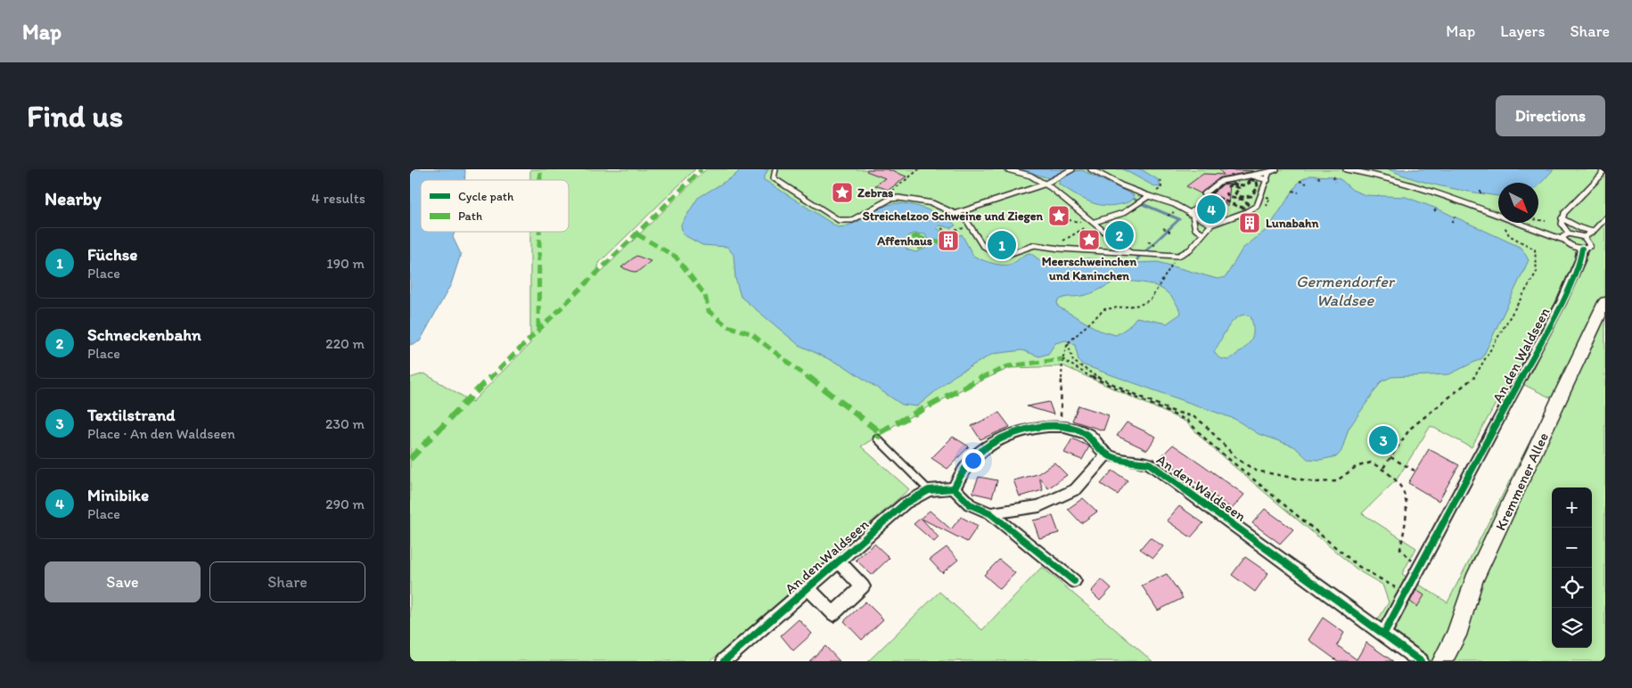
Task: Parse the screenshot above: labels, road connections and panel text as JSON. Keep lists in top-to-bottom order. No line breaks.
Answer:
{"streets":{"main road":["Kremmener Allee"],"street":["An den Waldseen"]},"water":["Germendorfer Waldsee"],"places":{"place":["Zebras","Streichelzoo Schweine und Ziegen","Meerschweinchen und Kaninchen"],"building":["Lunabahn","Affenhaus"]},"legend":["Cycle path","Path"],"north":"bottom right","page":{"header":"Map","nav":["Map","Layers","Share"],"buttons":["Directions",["Save","Share"]],"title":"Find us","heading":["Nearby","4 results"],"pins":["4","2","1","3"],"list":[{"mark":"1","name":"Füchse","note":"Place","value":"190 m"},{"mark":"2","name":"Schneckenbahn","note":"Place","value":"220 m"},{"mark":"3","name":"Textilstrand","note":"Place · An den Waldseen","value":"230 m"},{"mark":"4","name":"Minibike","note":"Place","value":"290 m"}],"map_buttons":["+","−"]}}
